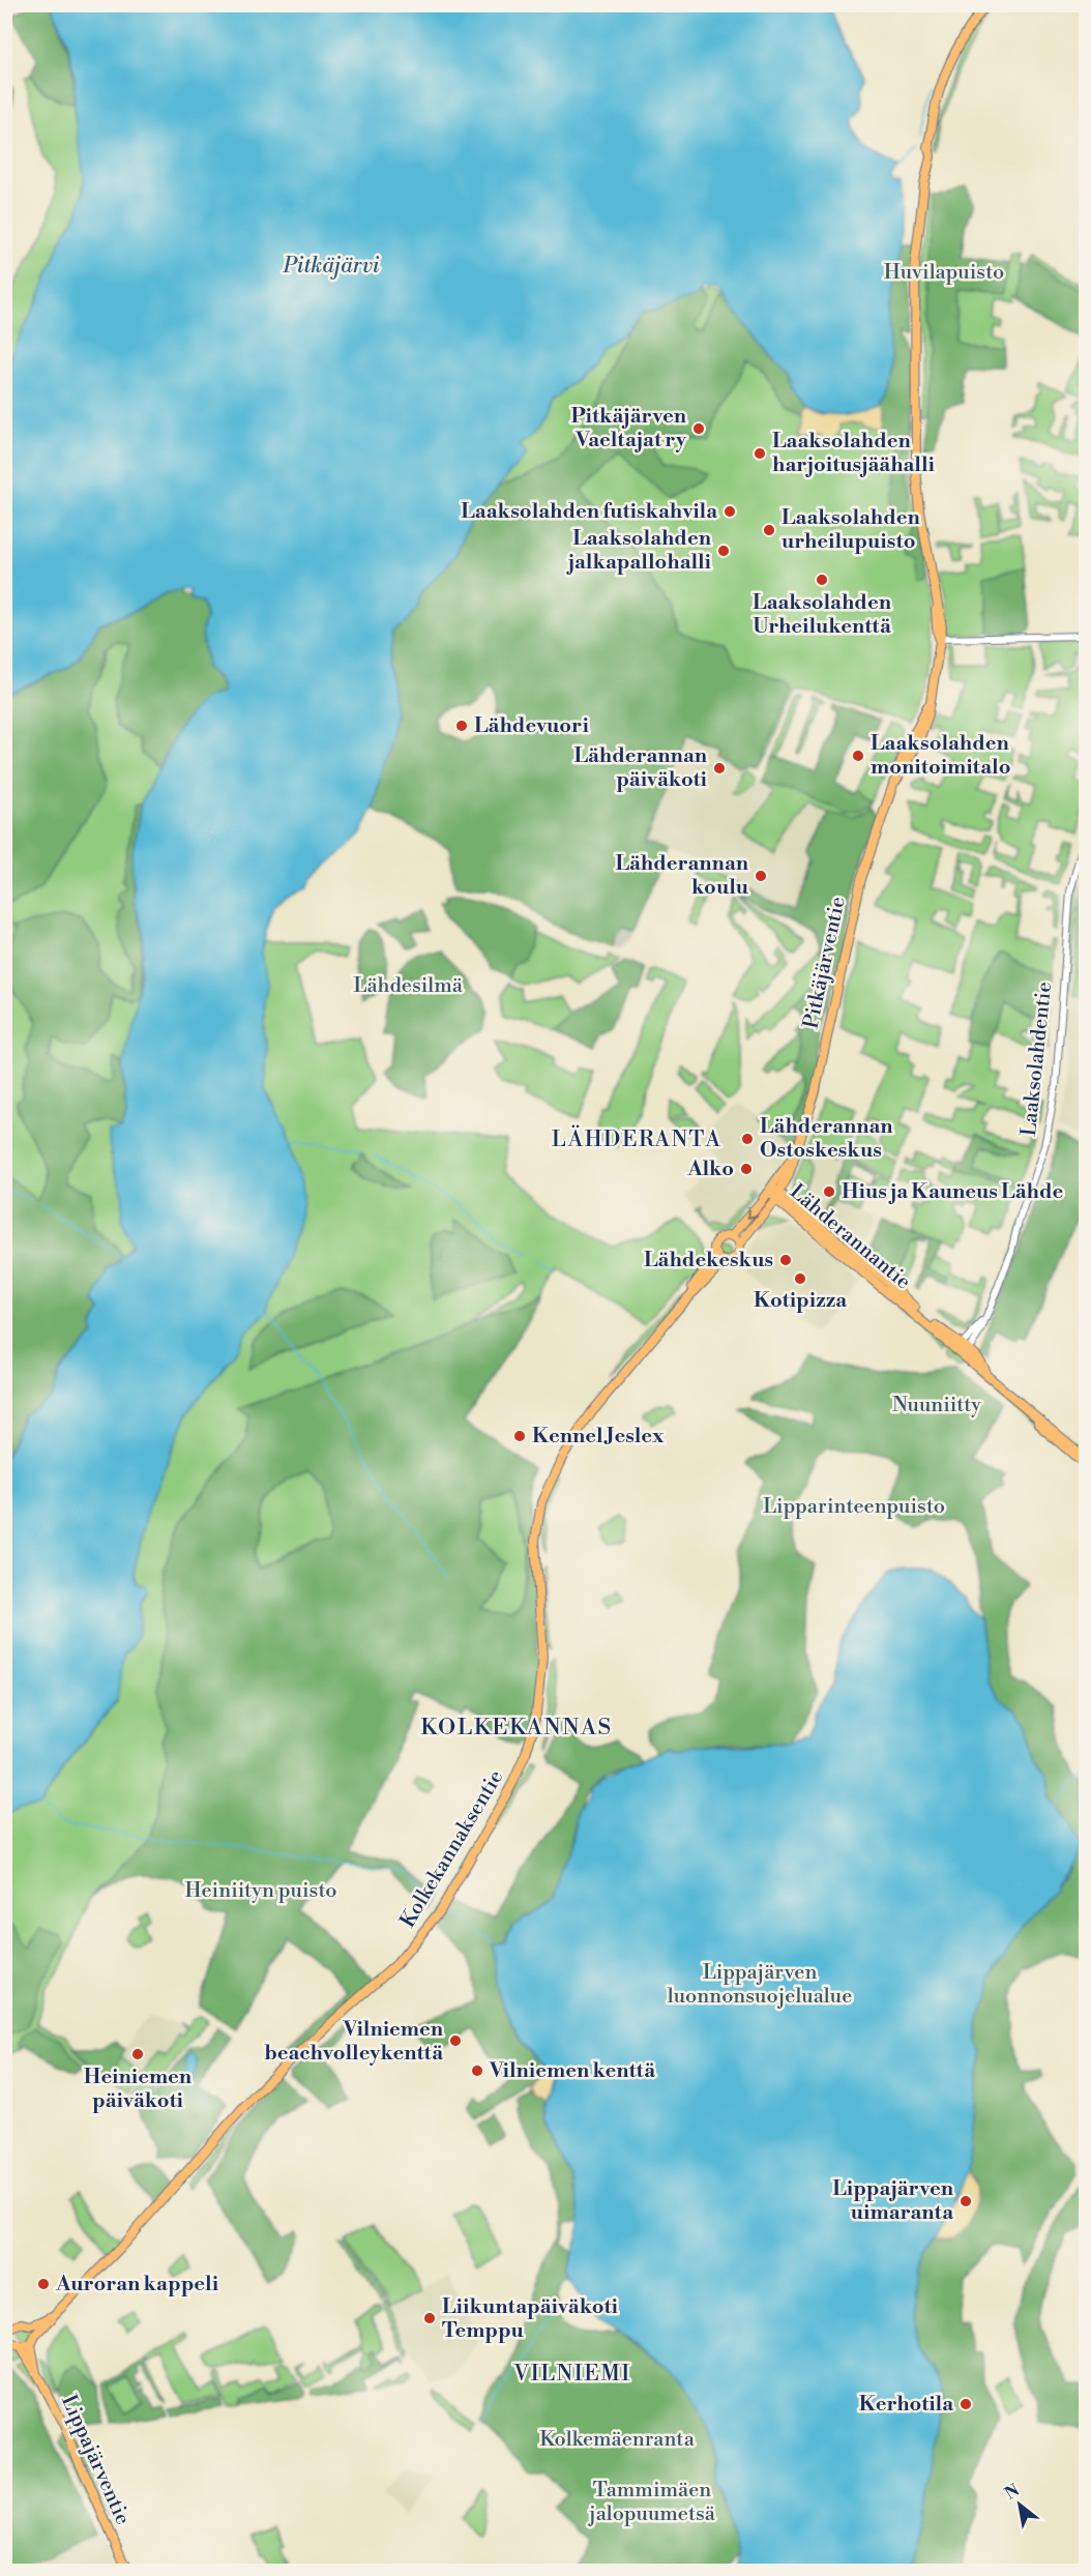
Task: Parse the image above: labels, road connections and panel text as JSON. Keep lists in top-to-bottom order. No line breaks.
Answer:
{"streets":{"main road":["Pitkäjärventie","Lähderannantie","Kolkekannaksentie","Lippajärventie"],"street":["Laaksolahdentie"]},"crossings":[["Pitkäjärventie","Lähderannantie"],["Laaksolahdentie","Lähderannantie"],["Kolkekannaksentie","Lippajärventie"]],"districts":["LÄHDERANTA","KOLKEKANNAS","VILNIEMI"],"water":["Pitkäjärvi"],"parks":["Huvilapuisto","Lähdesilmä","Nuuniitty","Lipparinteenpuisto","Heiniityn puisto","Lippajärven luonnonsuojelualue","Kolkemäenranta","Tammimäen jalopuumetsä"],"places":["Pitkäjärven Vaeltajat ry","Laaksolahden harjoitusjäähalli","Laaksolahden futiskahvila","Laaksolahden urheilupuisto","Laaksolahden jalkapallohalli","Laaksolahden Urheilukenttä","Lähdevuori","Laaksolahden monitoimitalo","Lähderannan päiväkoti","Lähderannan koulu","Lähderannan Ostoskeskus","Alko","Hius ja Kauneus Lähde","Lähdekeskus","Kotipizza","Kennel Jeslex","Vilniemen beachvolleykenttä","Heiniemen päiväkoti","Vilniemen kenttä","Lippajärven uimaranta","Auroran kappeli","Liikuntapäiväkoti Temppu","Kerhotila"],"north":"top left"}
